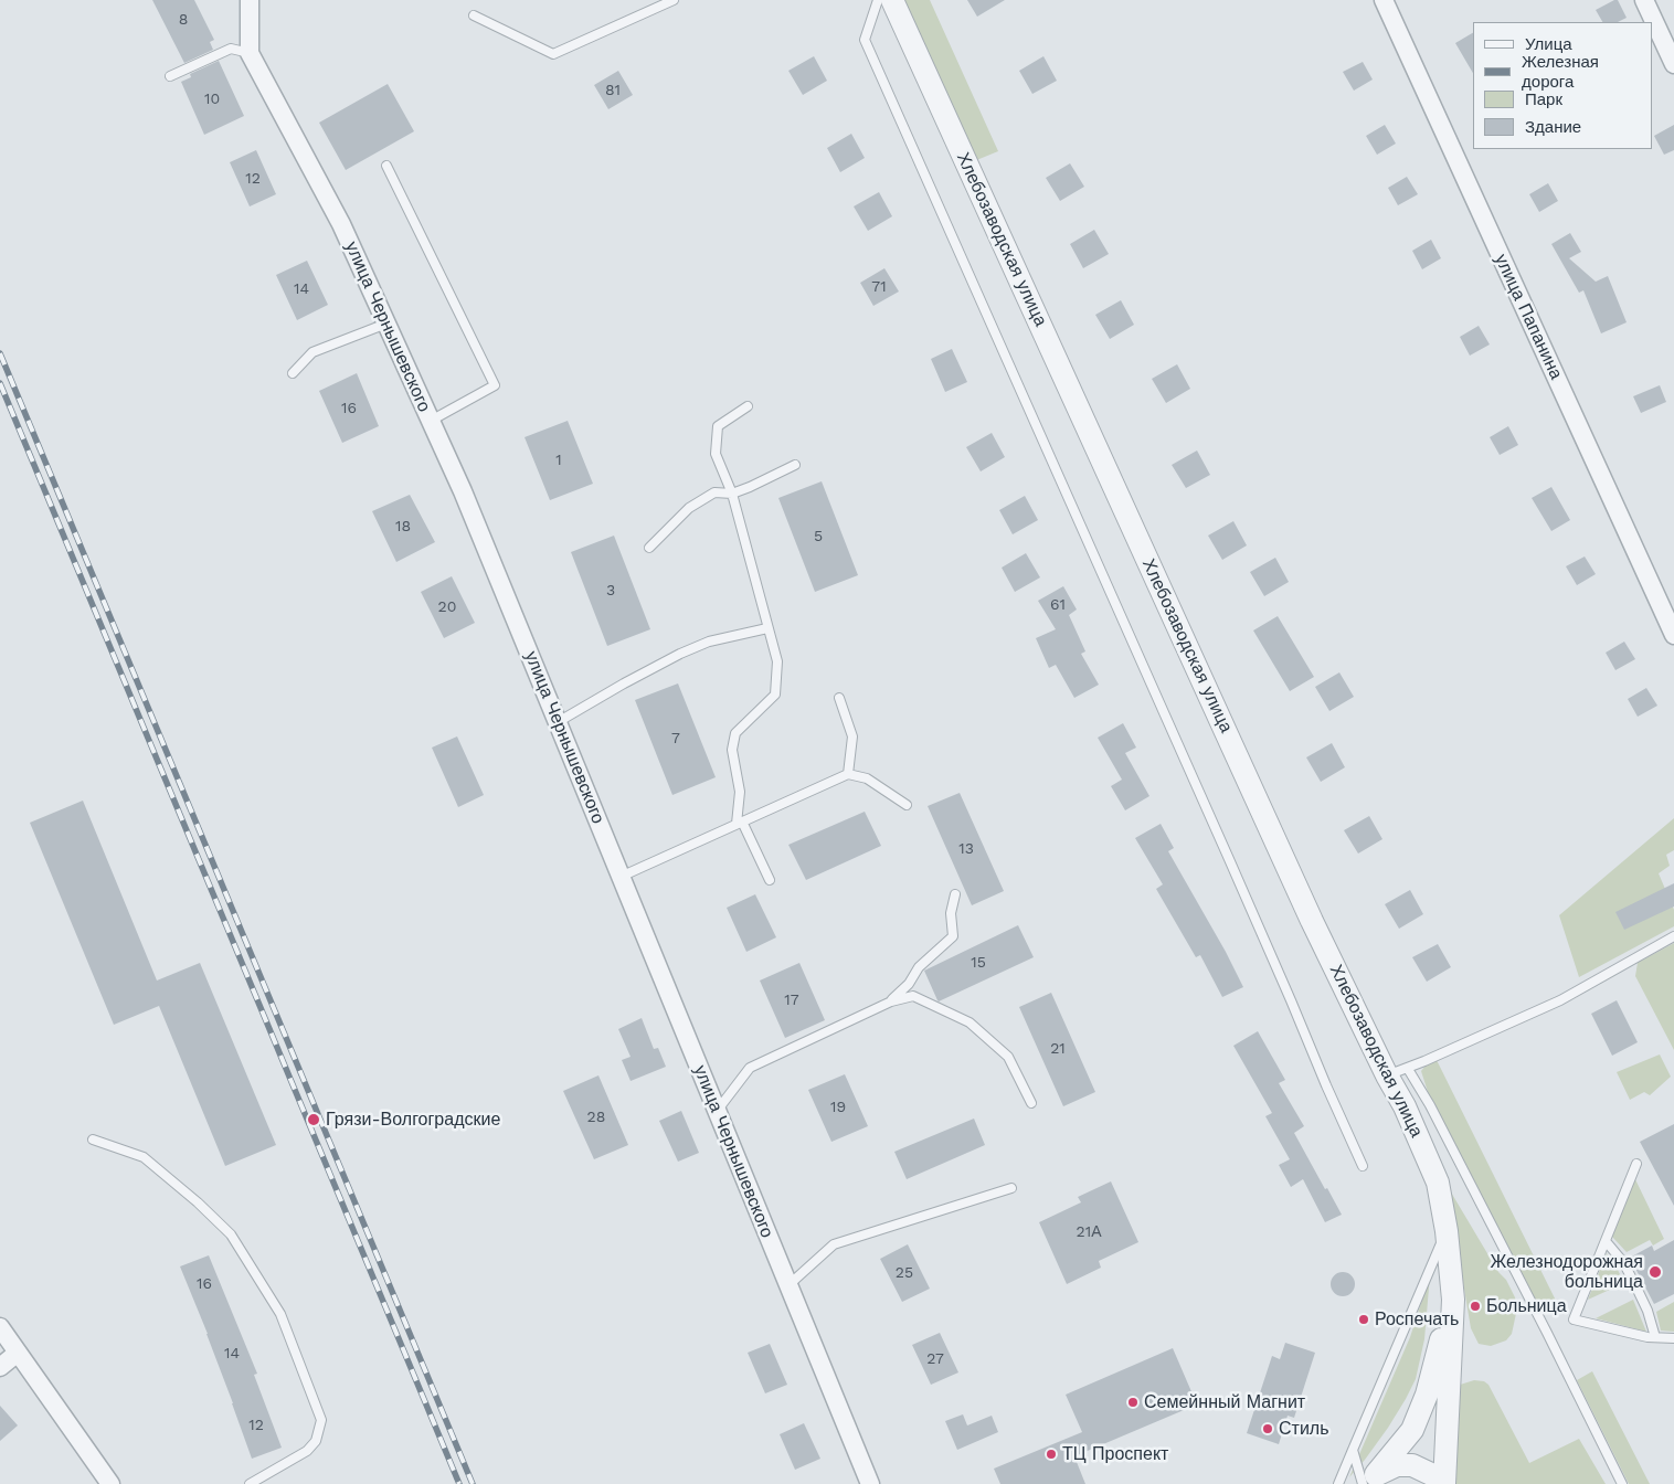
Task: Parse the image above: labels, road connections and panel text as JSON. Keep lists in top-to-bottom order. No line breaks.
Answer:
{"streets":{"street":["Хлебозаводская улица","улица Папанина","улица Чернышевского"]},"places":["Грязи-Волгоградские","Железнодорожная больница","Больница","Роспечать","Семейнный Магнит","Стиль","ТЦ Проспект"],"house_numbers":["8","81","10","12","71","14","16","1","18","5","3","61","20","7","13","15","17","21","19","28","21А","25","16","14","27","12"],"legend":["Улица","Железная дорога","Парк","Здание"]}
